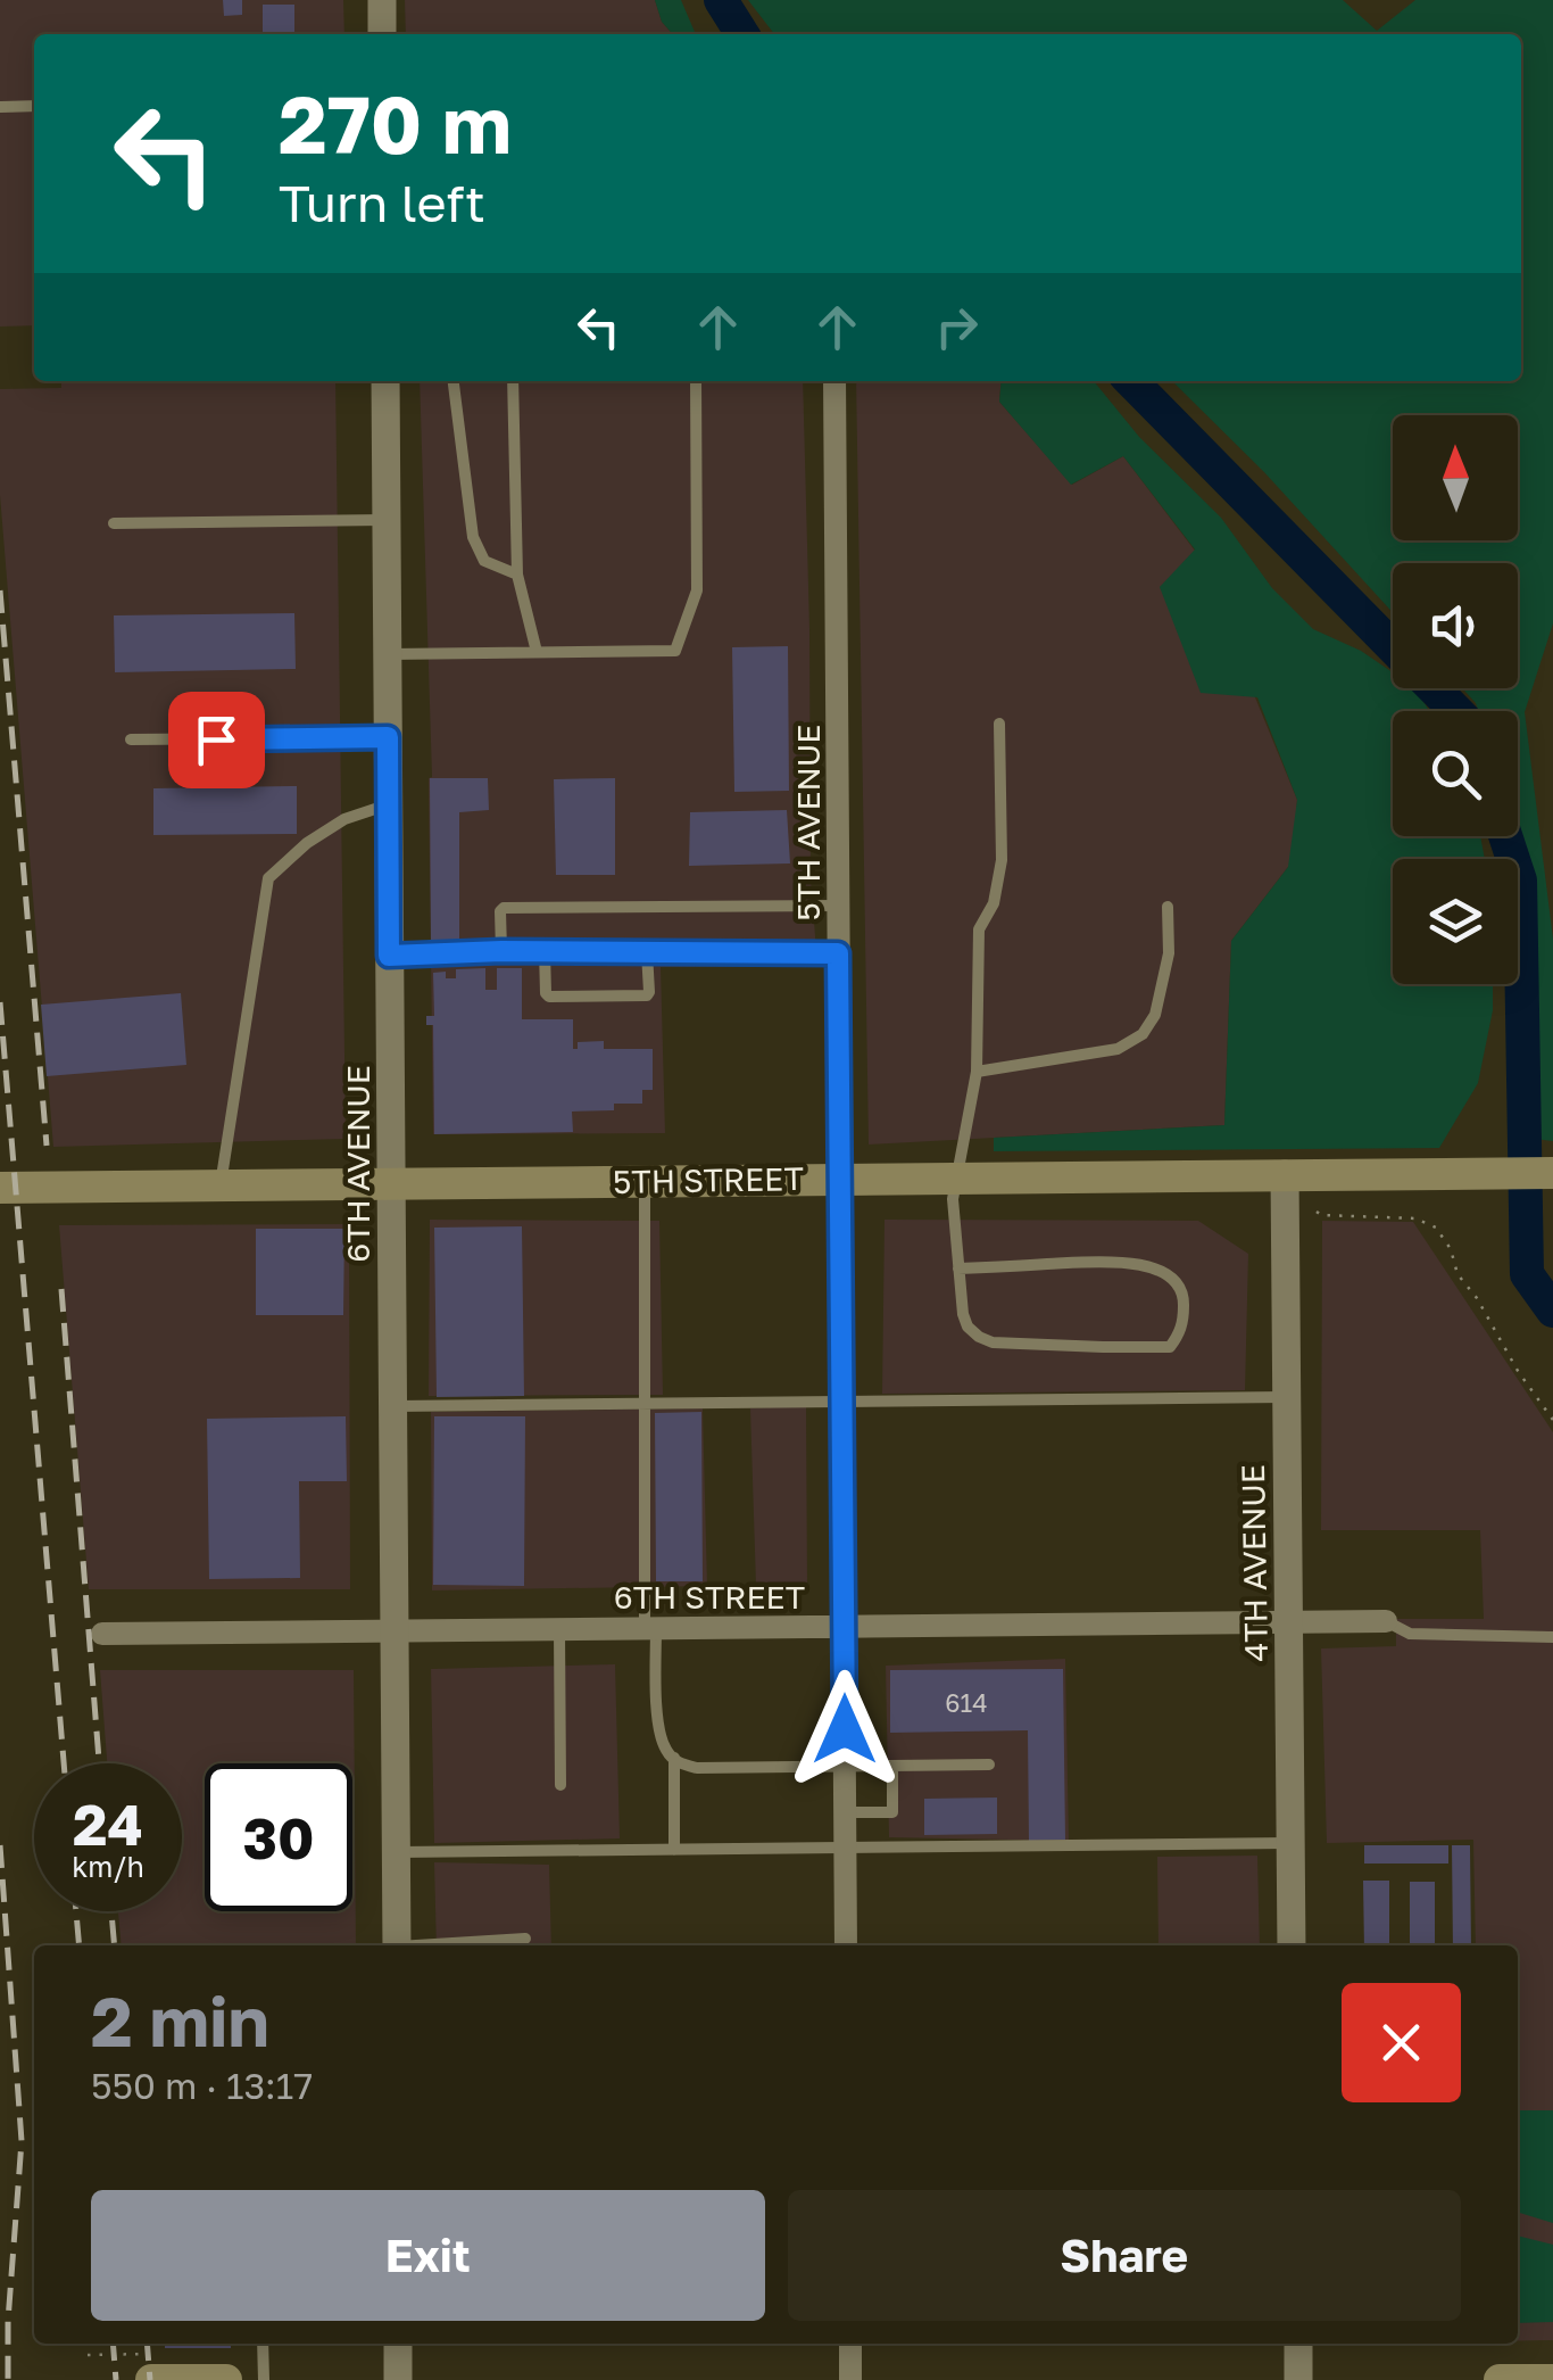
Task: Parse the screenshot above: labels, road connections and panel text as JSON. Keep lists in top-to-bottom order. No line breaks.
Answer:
{"streets":{"main road":["5TH STREET"],"street":["5TH AVENUE","6TH AVENUE","4TH AVENUE","6TH STREET"]},"crossings":[["5TH AVENUE","5TH STREET"],["5TH AVENUE","6TH STREET"],["6TH AVENUE","5TH STREET"],["6TH AVENUE","6TH STREET"],["5TH STREET","4TH AVENUE"],["4TH AVENUE","6TH STREET"]],"house_numbers":["614"],"north":"top","page":{"turn":["270 m","Turn left"],"speed":"24 km/h","limit":"30","heading":["2 min","550 m · 13:17"],"buttons":["Exit","Share"]}}
